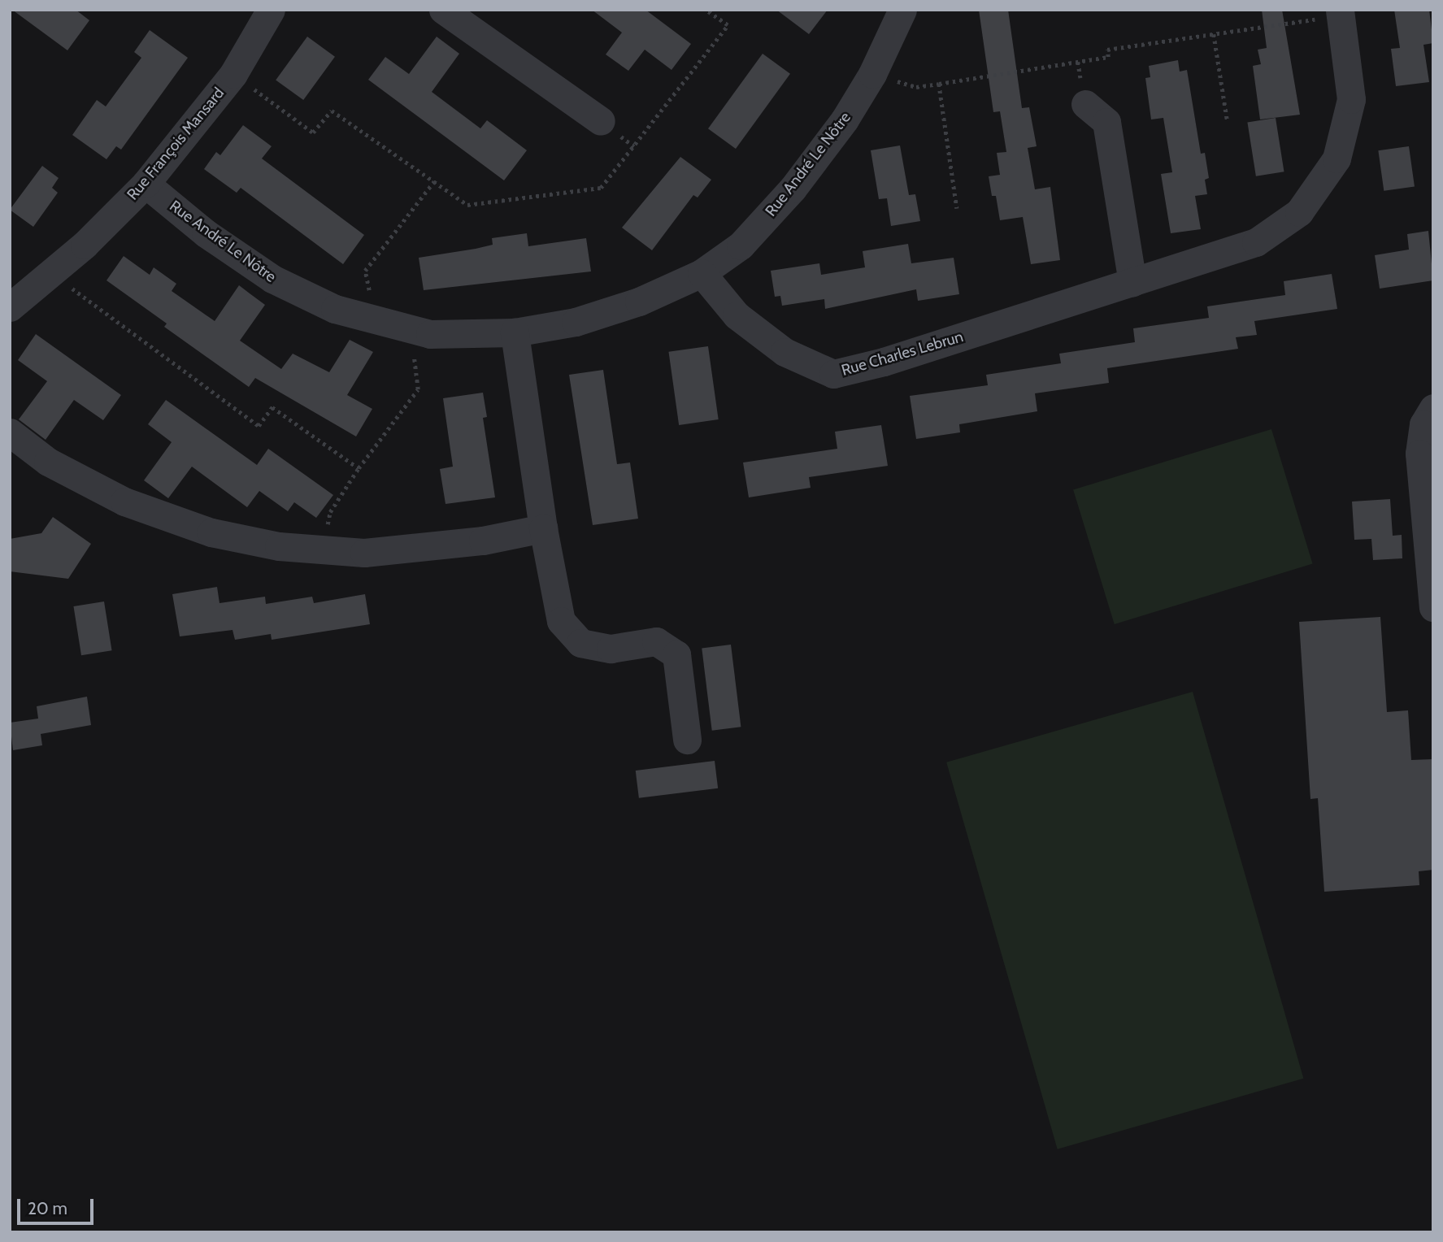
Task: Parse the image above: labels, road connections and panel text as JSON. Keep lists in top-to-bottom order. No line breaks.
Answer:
{"streets":{"street":["Rue François Mansard","Rue André Le Nôtre","Rue Charles Lebrun"]},"crossings":[["Rue François Mansard","Rue André Le Nôtre"],["Rue André Le Nôtre","Rue Charles Lebrun"]],"scale_bar":"20 m"}
